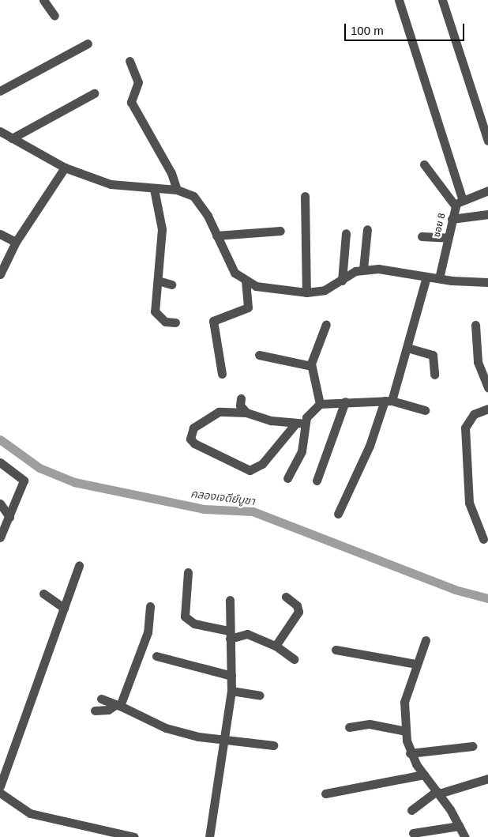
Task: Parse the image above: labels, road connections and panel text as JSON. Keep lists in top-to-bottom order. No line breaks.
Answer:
{"streets":{"street":["ซอย 8"]},"water":["คลองเจดีย์บูชา"],"scale_bar":"100 m"}
